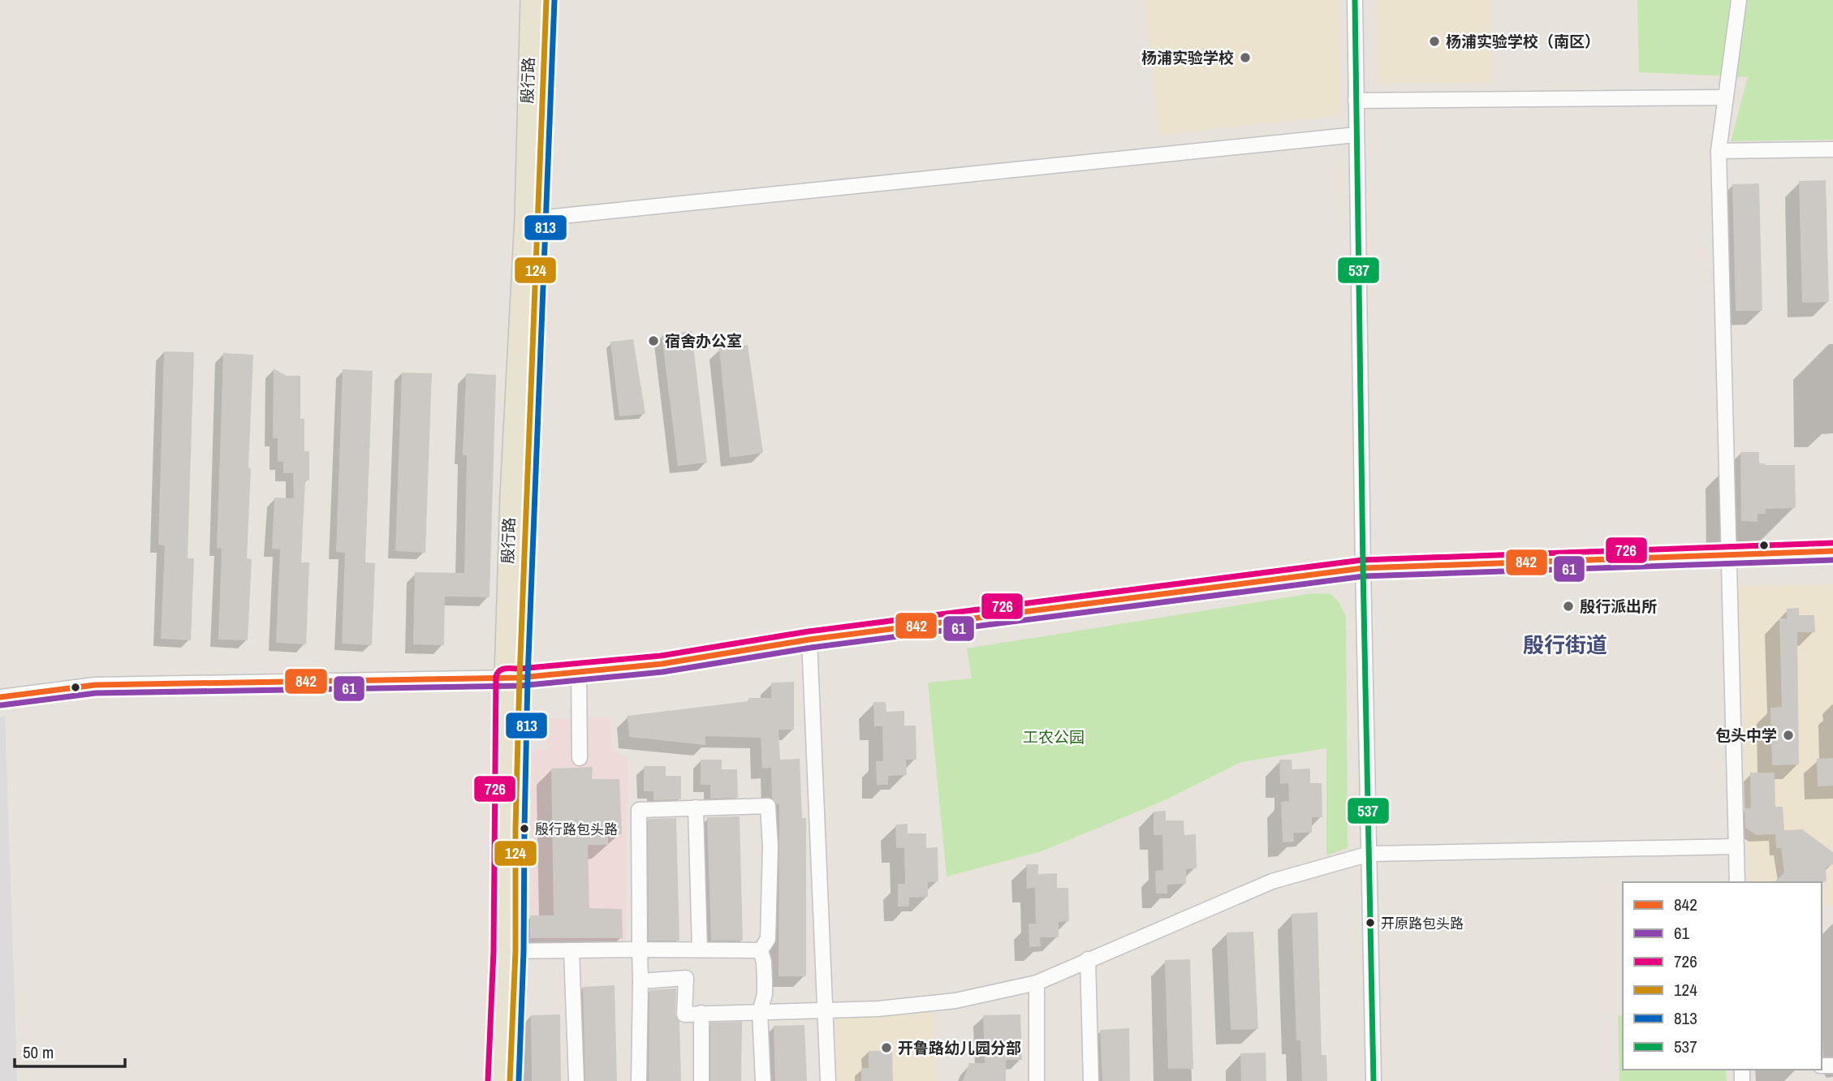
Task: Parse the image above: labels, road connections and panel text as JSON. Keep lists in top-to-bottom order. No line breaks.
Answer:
{"streets":{"main road":["殷行路"]},"districts":["殷行街道"],"parks":["工农公园"],"places":["杨浦实验学校（南区）","杨浦实验学校","宿舍办公室","殷行派出所","包头中学","殷行路包头路","开原路包头路","开鲁路幼儿园分部"],"lines":["transit line 124","transit line 813","transit line 537","transit line 726","transit line 842","transit line 61"],"legend":["842","61","726","124","813","537"],"scale_bar":"50 m"}
